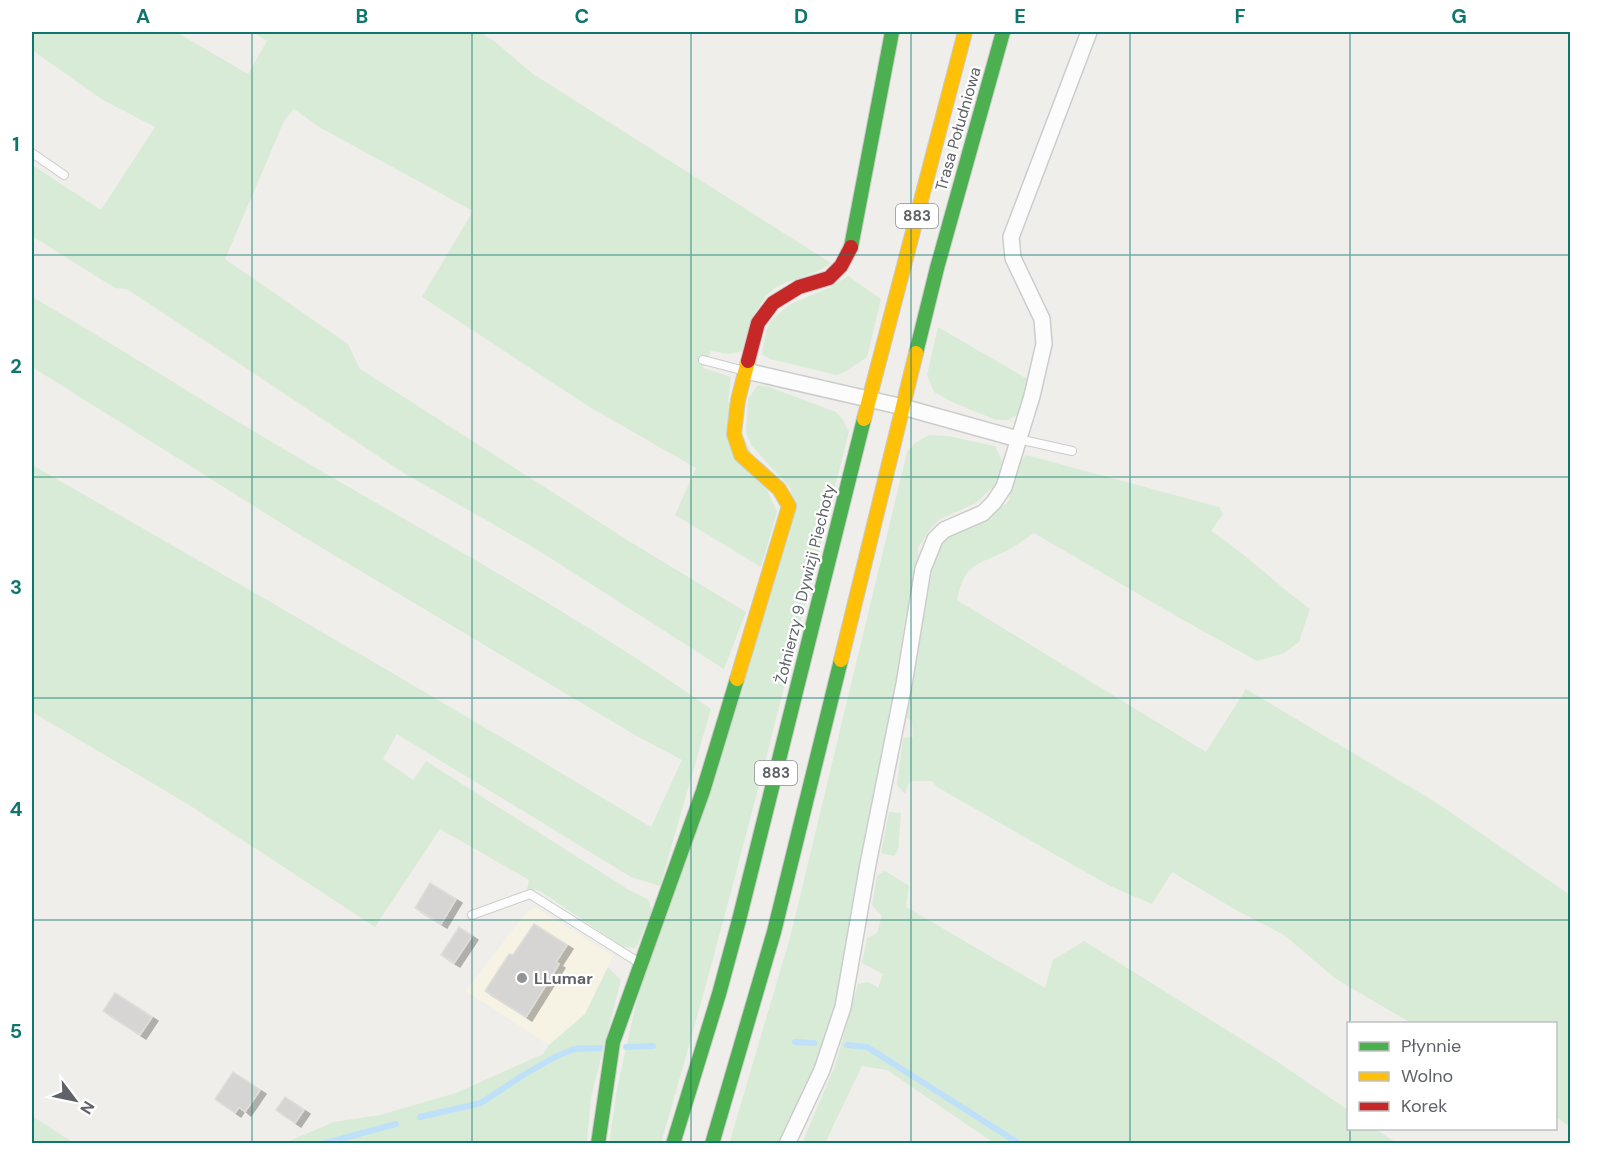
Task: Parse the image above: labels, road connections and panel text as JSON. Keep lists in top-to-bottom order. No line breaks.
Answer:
{"streets":{"main road":["Trasa Południowa","883","Żołnierzy 9 Dywizji Piechoty"]},"crossings":[["Trasa Południowa","883"]],"places":["LLumar"],"legend":["Płynnie","Wolno","Korek"],"north":"bottom right","grid":{"columns":["A","B","C","D","E","F","G"],"rows":["1","2","3","4","5"]}}
